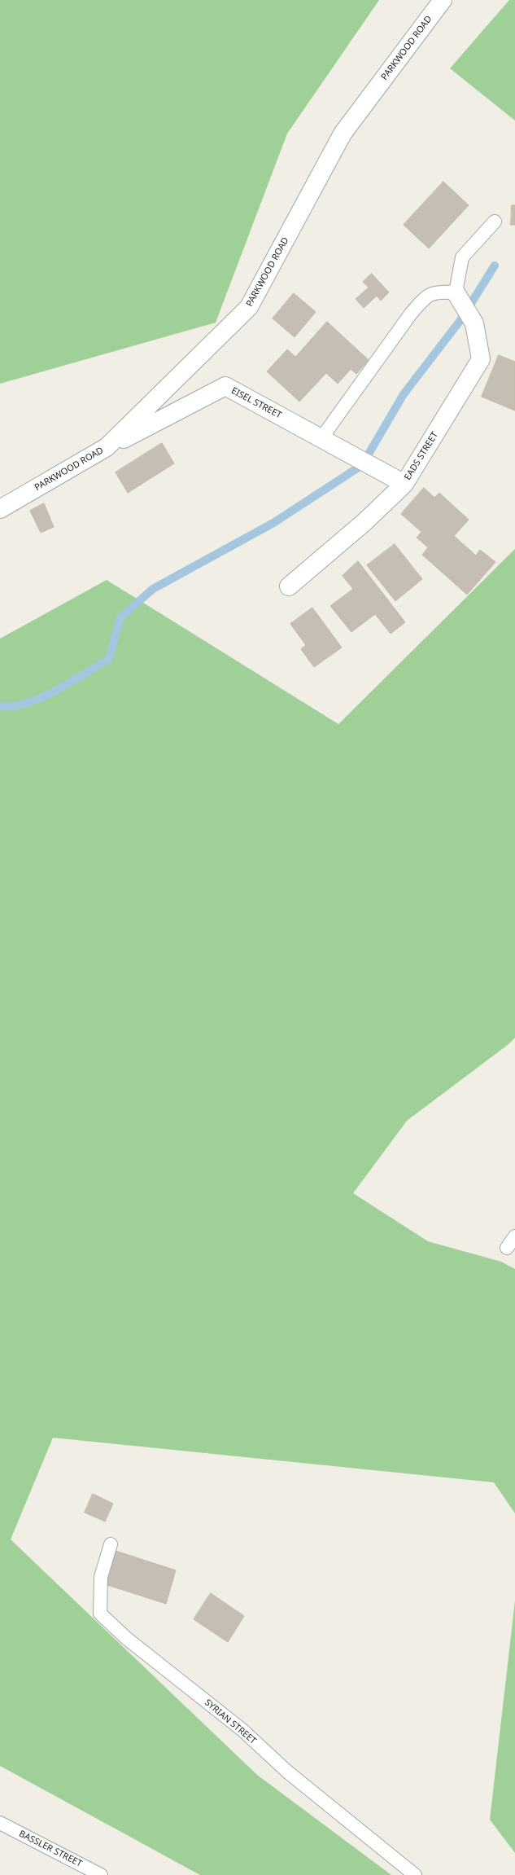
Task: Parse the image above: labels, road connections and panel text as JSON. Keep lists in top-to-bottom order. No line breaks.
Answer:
{"streets":{"street":["PARKWOOD ROAD","EISEL STREET","EADS STREET"],"lane":["SYRIAN STREET","BASSLER STREET"]},"crossings":[["PARKWOOD ROAD","EISEL STREET"],["EISEL STREET","EADS STREET"]]}
